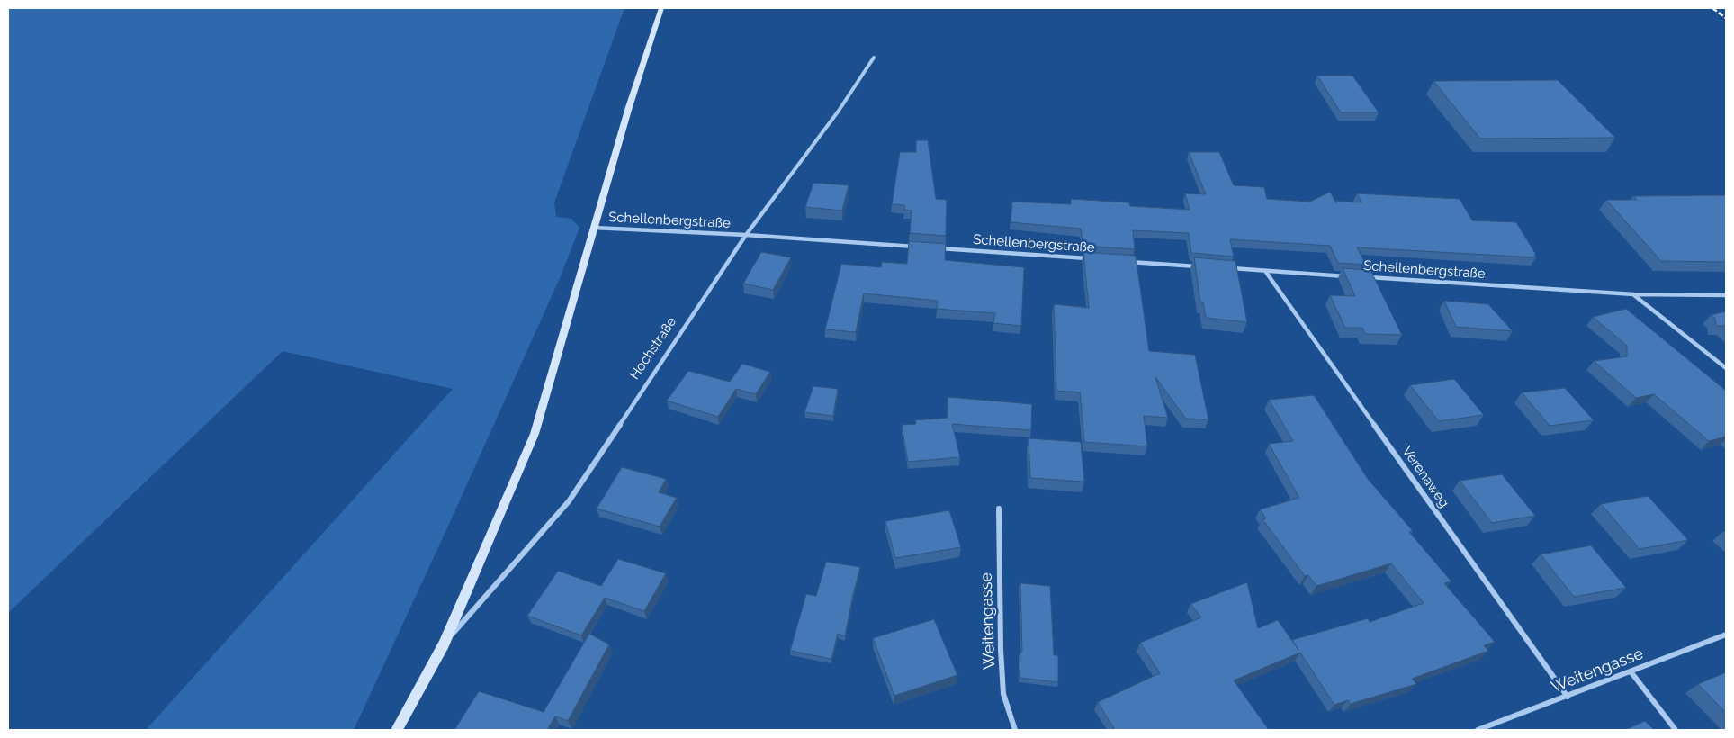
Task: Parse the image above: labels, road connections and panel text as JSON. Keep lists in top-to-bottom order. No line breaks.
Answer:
{"streets":{"street":["Schellenbergstraße","Hochstraße","Verenaweg","Weitengasse"]},"crossings":[["Schellenbergstraße","Hochstraße"],["Schellenbergstraße","Verenaweg"],["Verenaweg","Weitengasse"]]}
